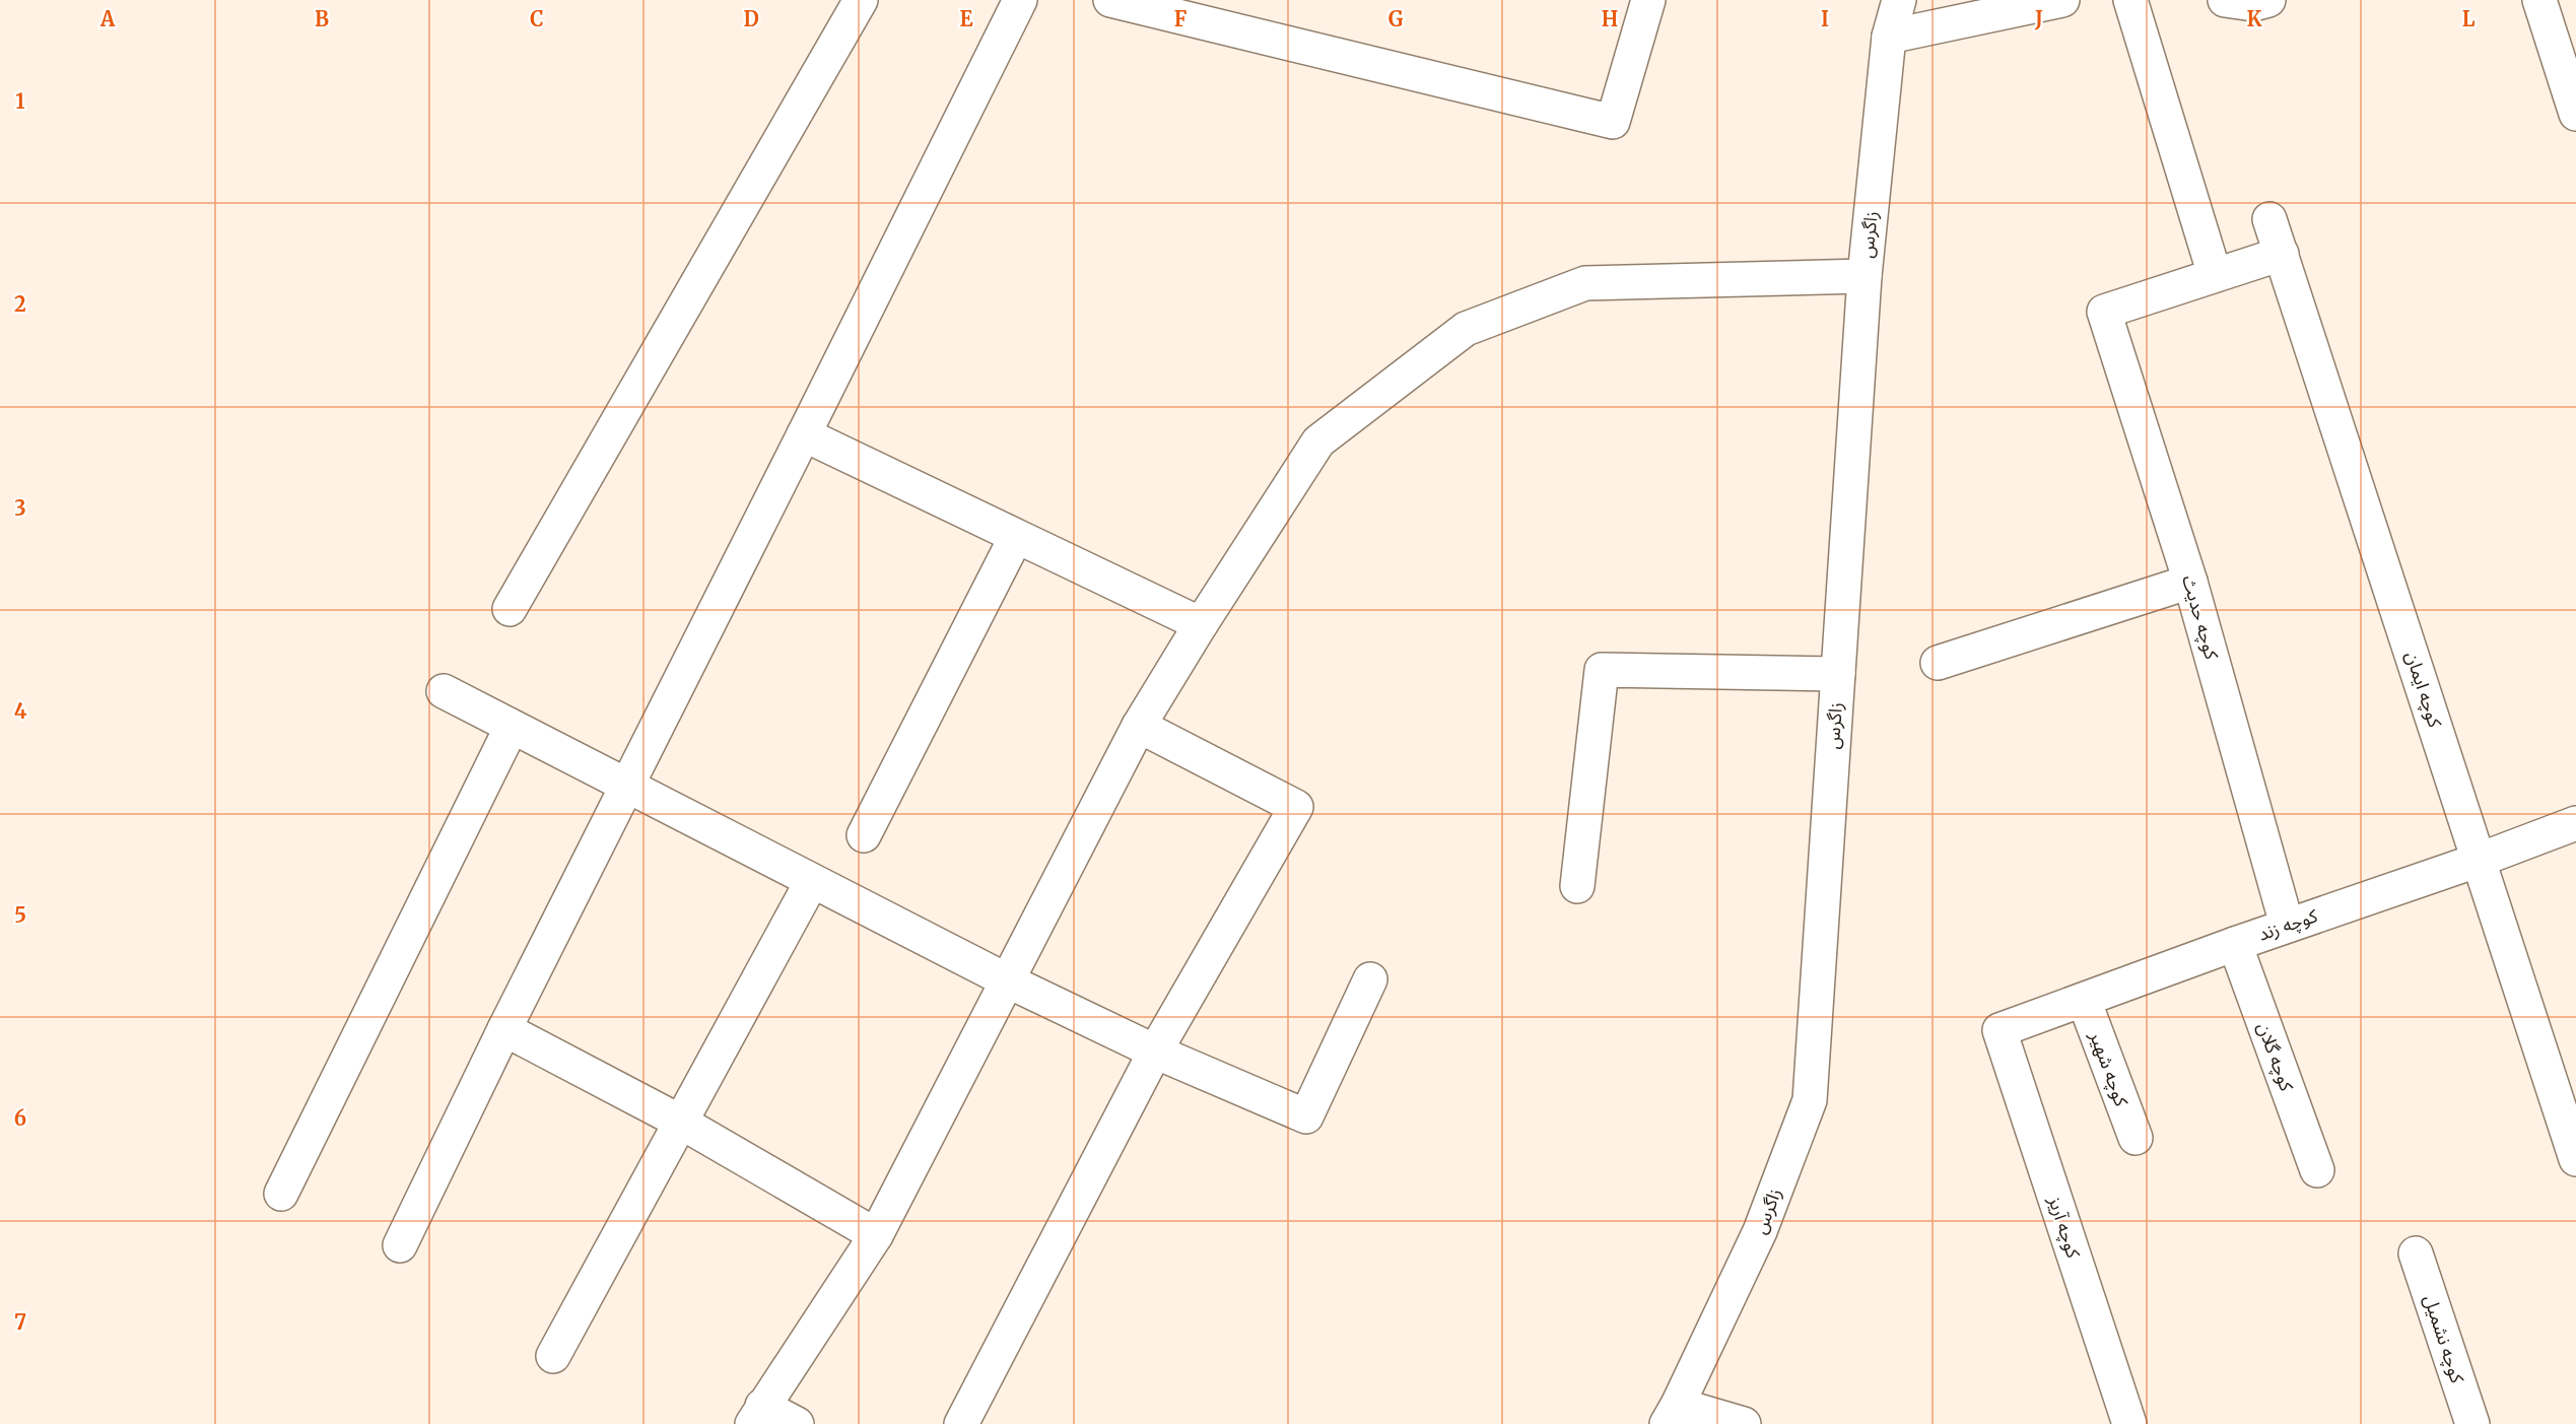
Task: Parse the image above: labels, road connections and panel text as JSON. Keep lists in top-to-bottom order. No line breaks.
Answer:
{"streets":{"street":["زاگرس","کوچه حدیث","کوچه ایمان","کوچه زند","کوچه گلان","کوچه شهیر","کوچه آریز","کوچه نشمیل"]},"crossings":[["کوچه حدیث","کوچه زند"],["کوچه ایمان","کوچه زند"],["کوچه زند","کوچه گلان"],["کوچه زند","کوچه شهیر"],["کوچه زند","کوچه آریز"]],"grid":{"columns":["A","B","C","D","E","F","G","H","I","J","K","L"],"rows":["1","2","3","4","5","6","7"]}}
